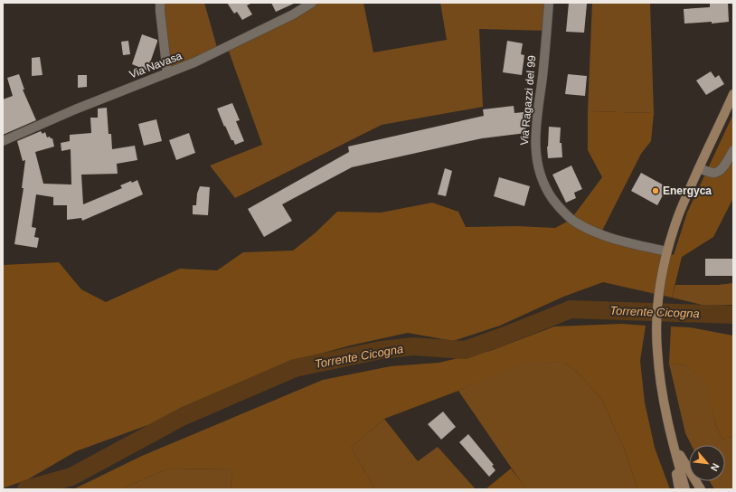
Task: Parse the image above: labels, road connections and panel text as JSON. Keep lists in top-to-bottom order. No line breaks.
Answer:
{"streets":{"street":["Via Navasa","Via Ragazzi del 99"]},"water":["Torrente Cicogna"],"places":["Energyca"],"north":"bottom right"}
